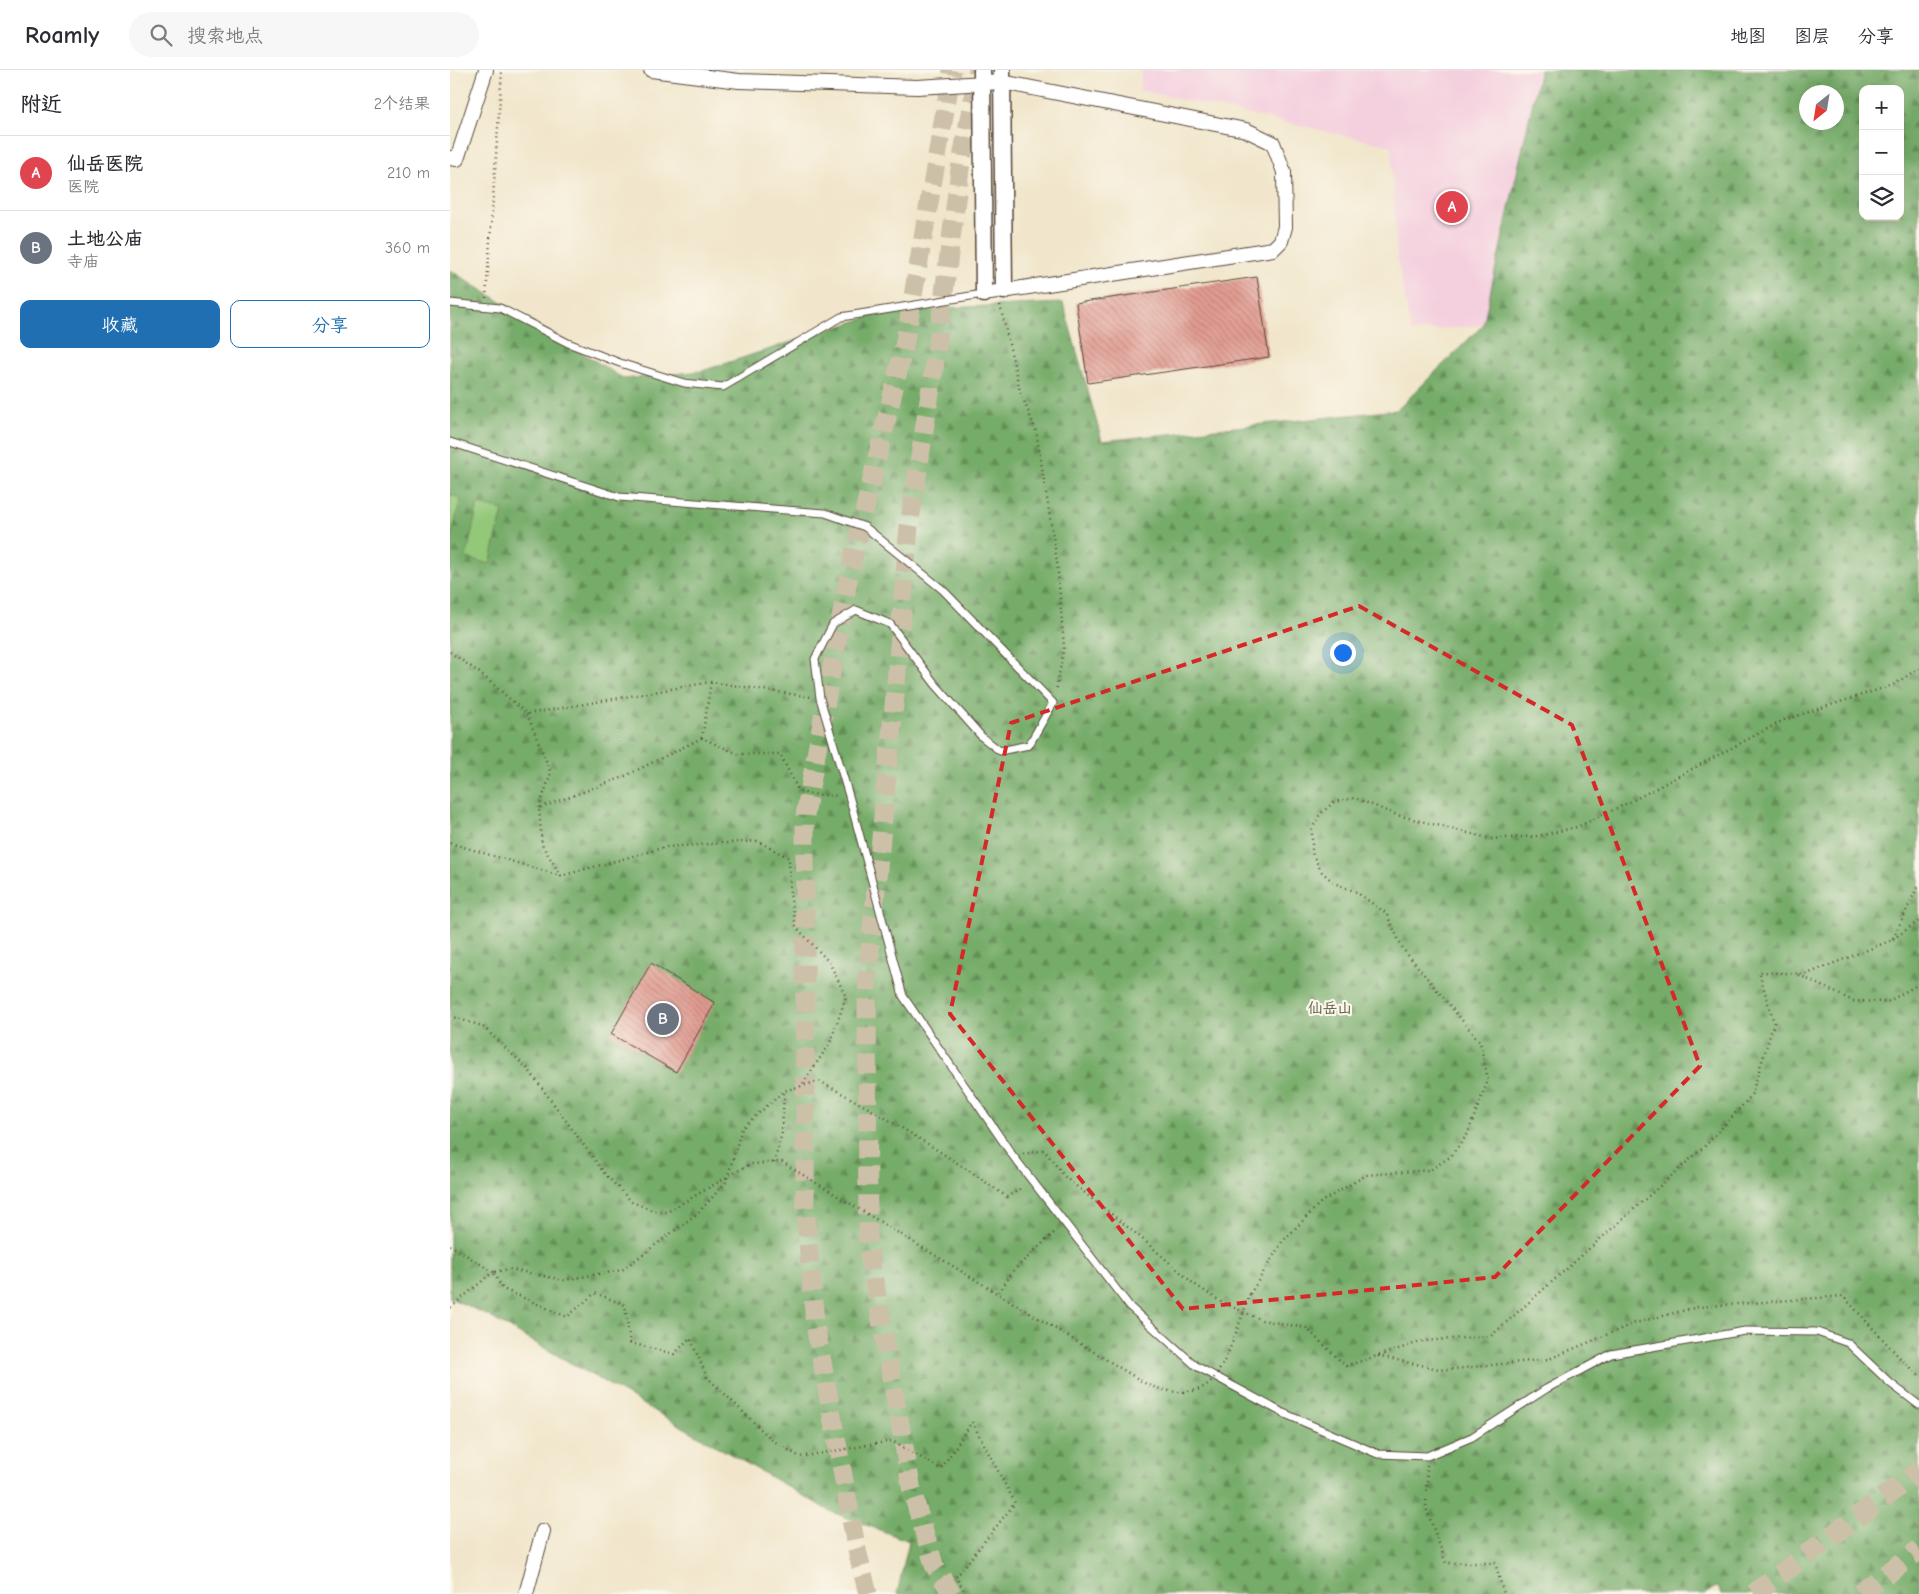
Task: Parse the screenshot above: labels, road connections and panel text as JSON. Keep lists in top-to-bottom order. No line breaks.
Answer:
{"parks":["仙岳山"],"north":"bottom left","page":{"header":"Roamly","search":"搜索地点","nav":["地图","图层","分享"],"heading":["附近","2个结果"],"map_buttons":["+","−"],"list":[{"mark":"A","name":"仙岳医院","note":"医院","value":"210 m"},{"mark":"B","name":"土地公庙","note":"寺庙","value":"360 m"}],"pins":["A","B"],"buttons":["收藏","分享"]}}
